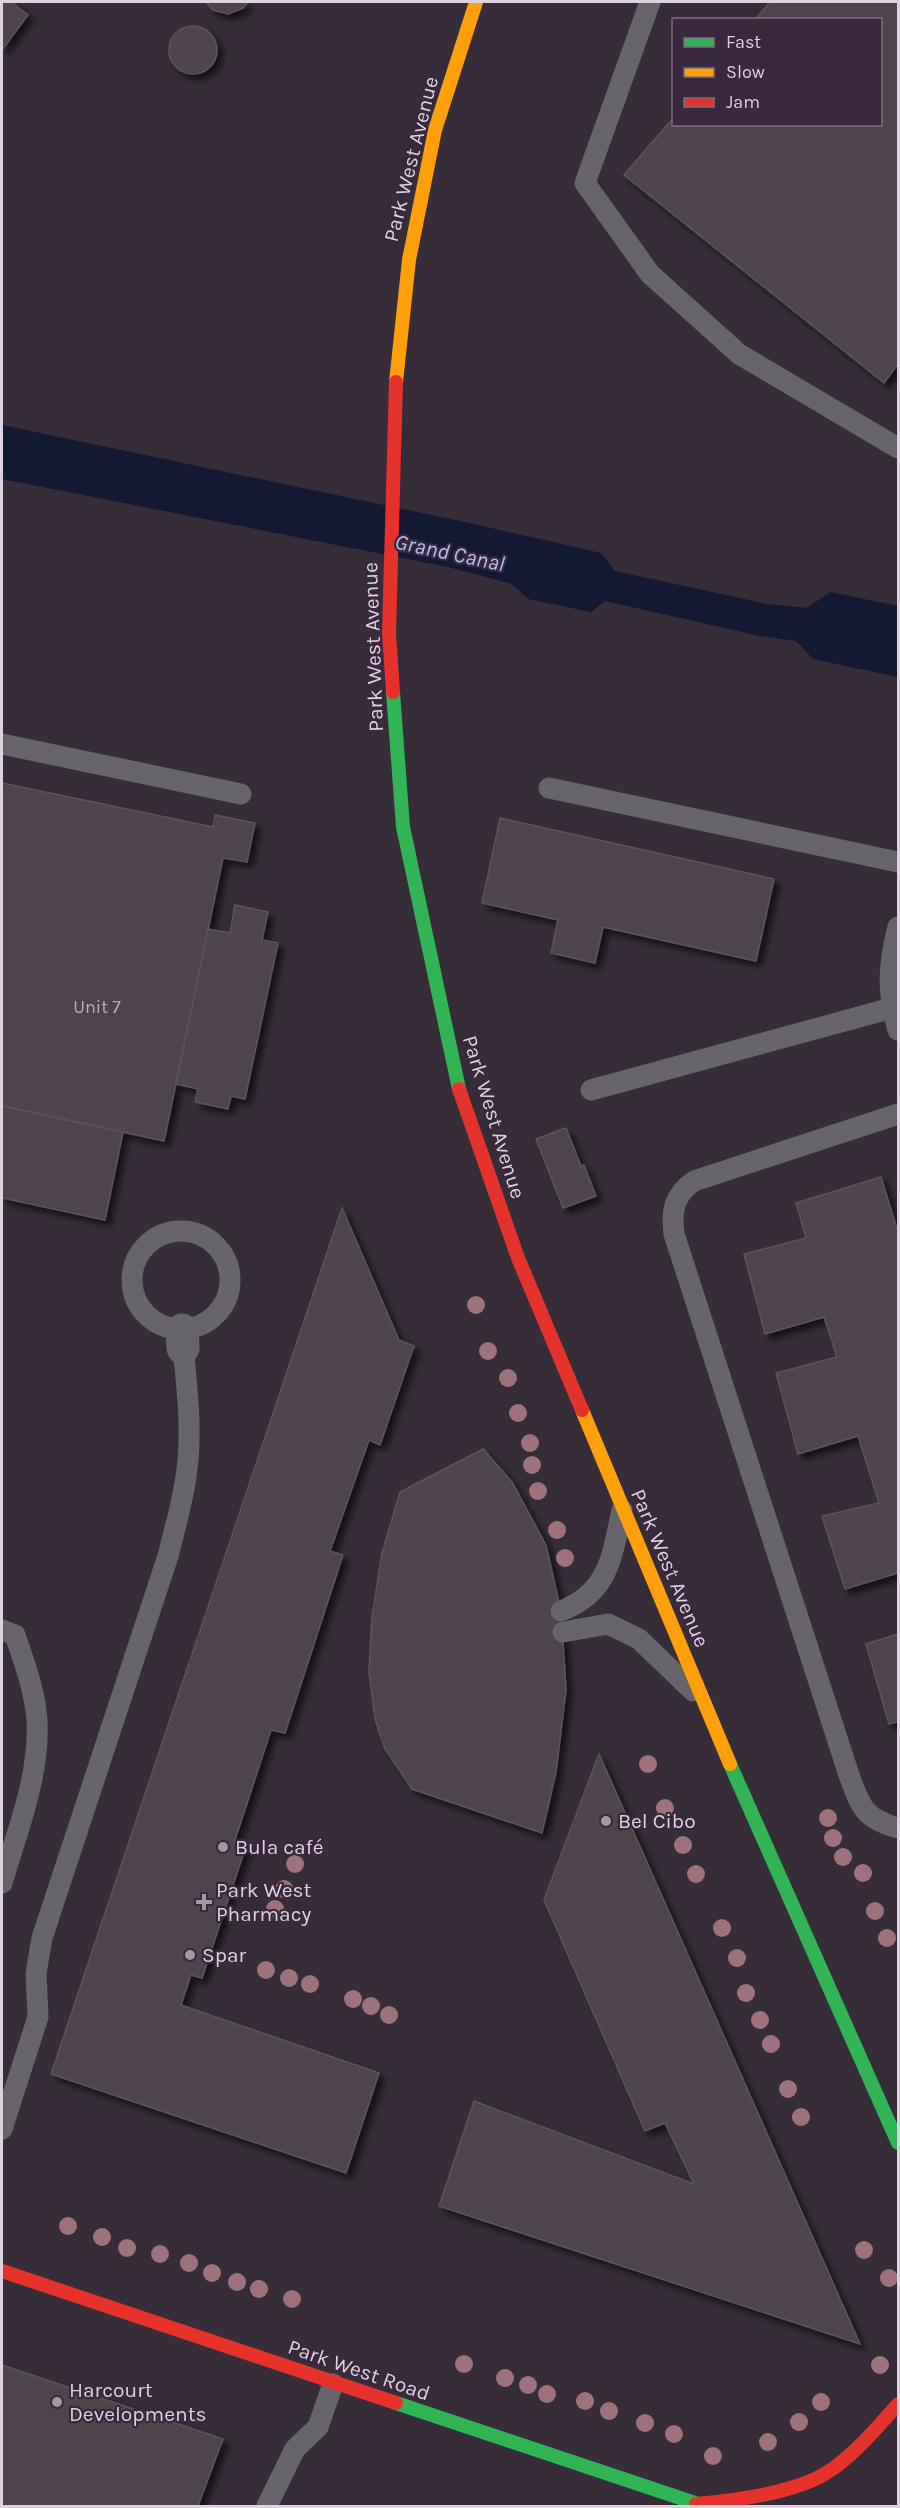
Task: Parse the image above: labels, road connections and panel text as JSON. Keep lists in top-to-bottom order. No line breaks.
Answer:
{"streets":{"street":["Park West Avenue","Park West Road"]},"water":["Grand Canal"],"places":{"other":["Bel Cibo","Bula café","Spar","Harcourt Developments"],"health":["Park West Pharmacy"]},"house_numbers":["Unit 7"],"legend":["Fast","Slow","Jam"]}
